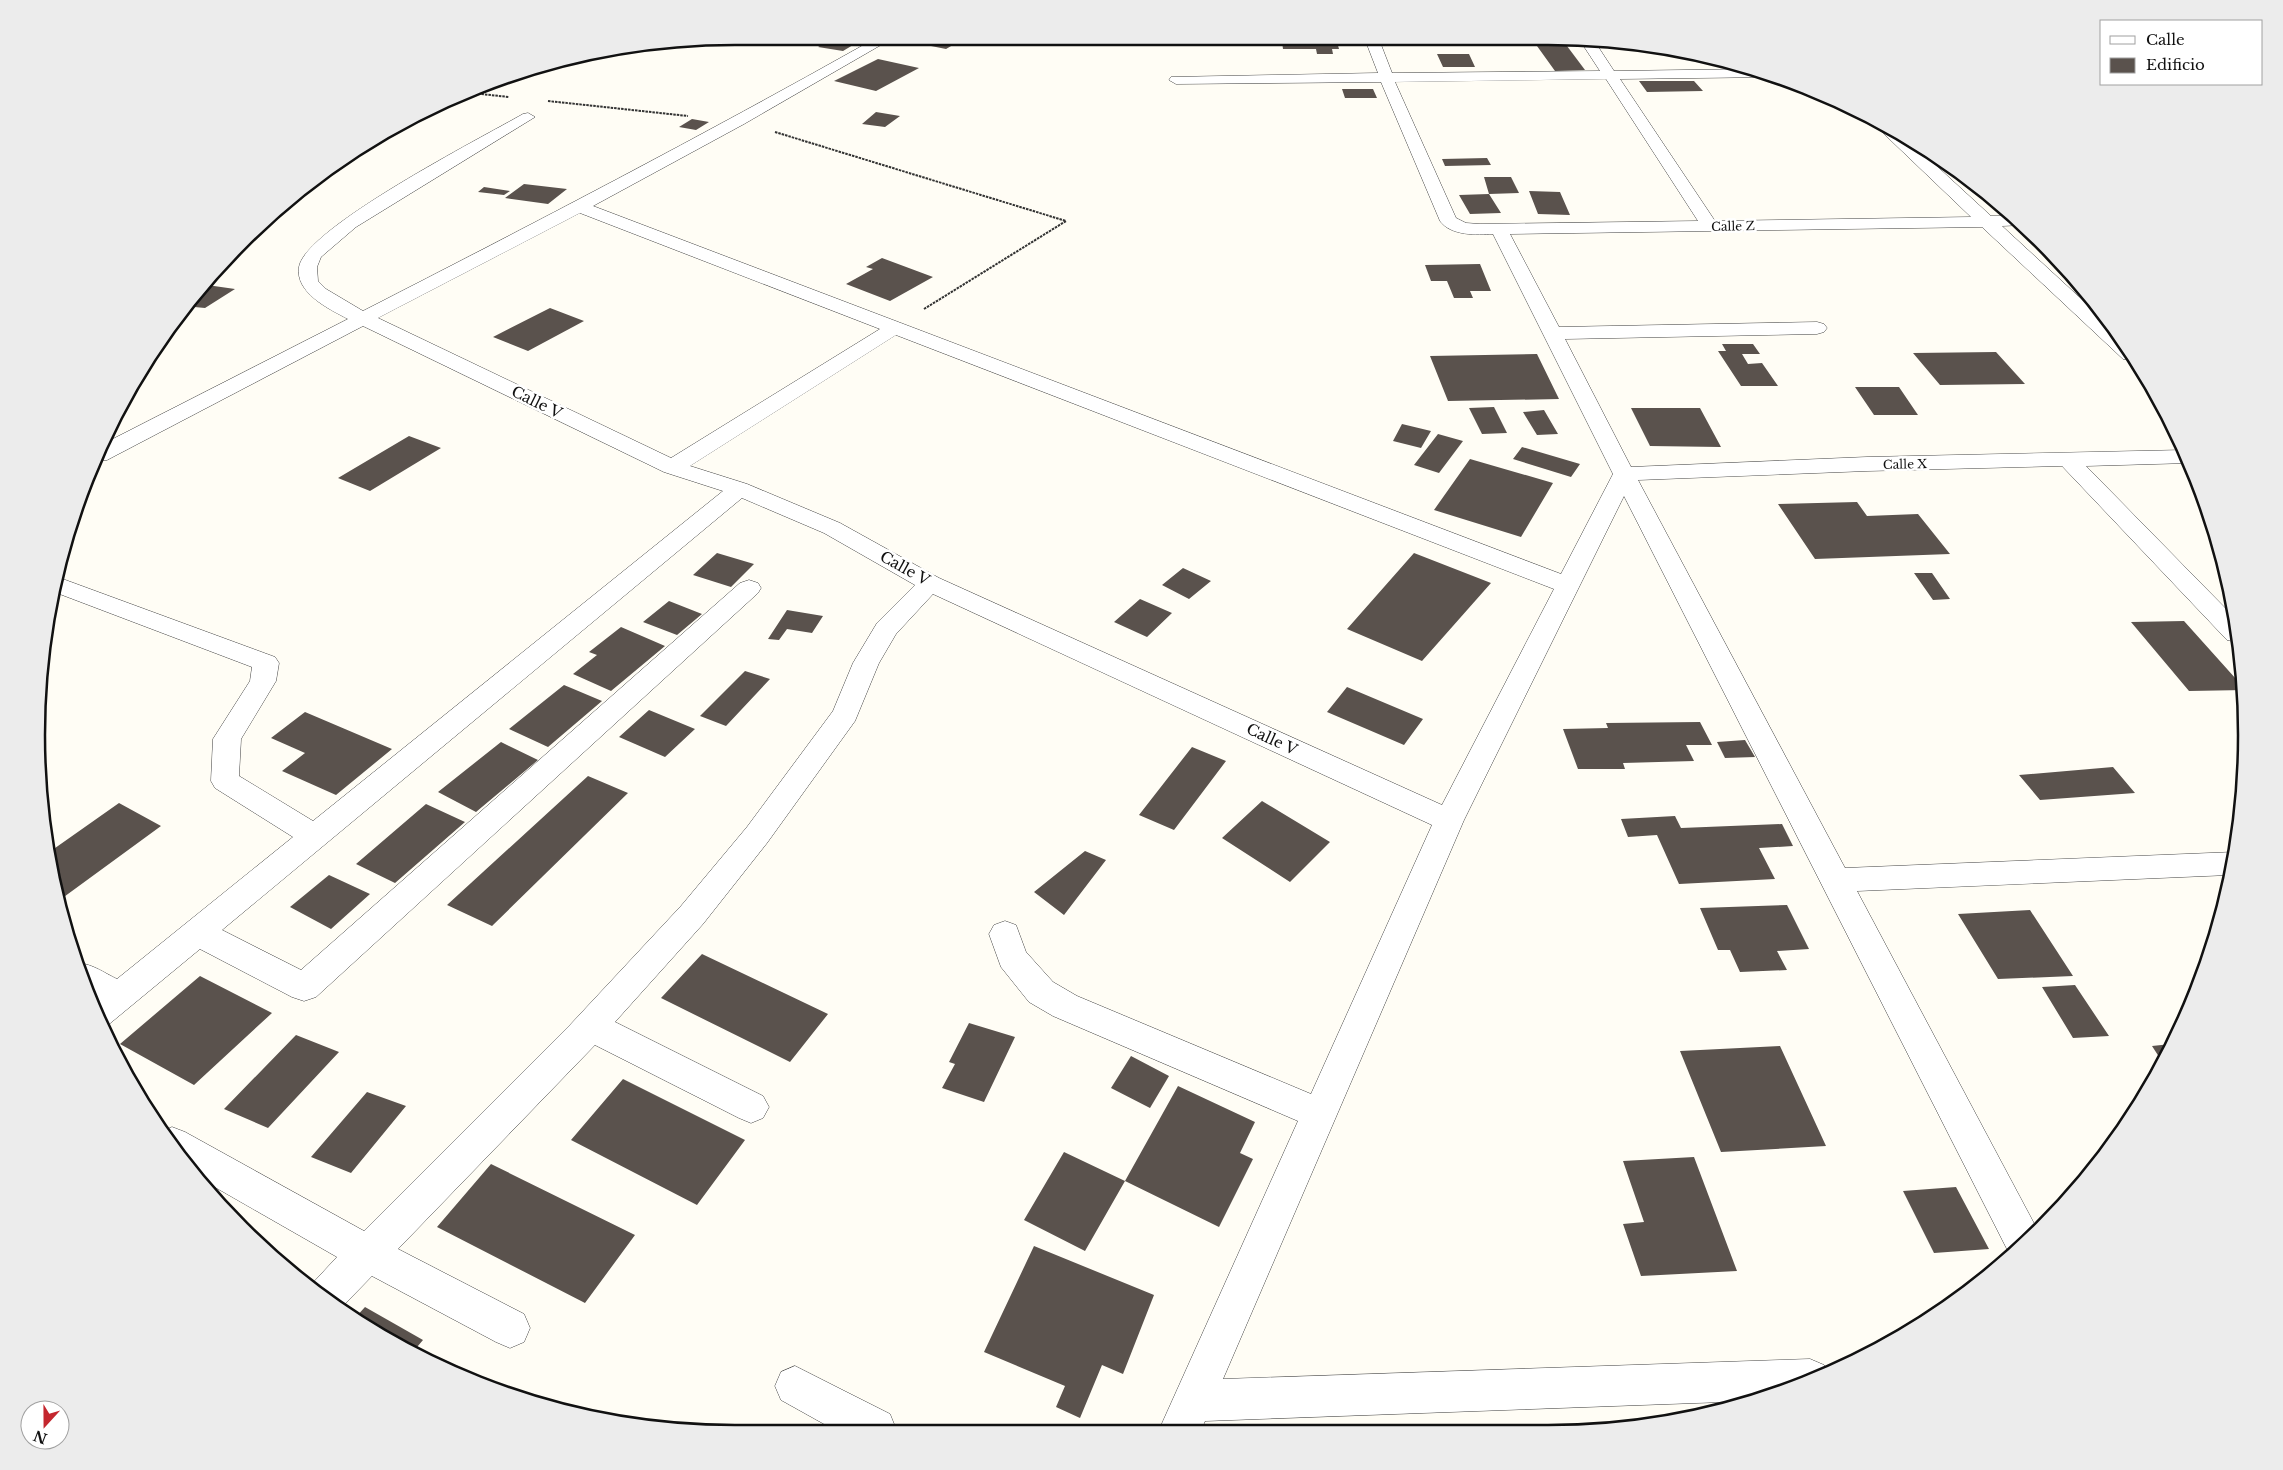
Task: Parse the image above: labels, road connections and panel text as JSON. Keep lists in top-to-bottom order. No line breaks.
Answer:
{"streets":{"street":["Calle Z","Calle V","Calle X"]},"legend":["Calle","Edificio"],"north":"bottom"}
